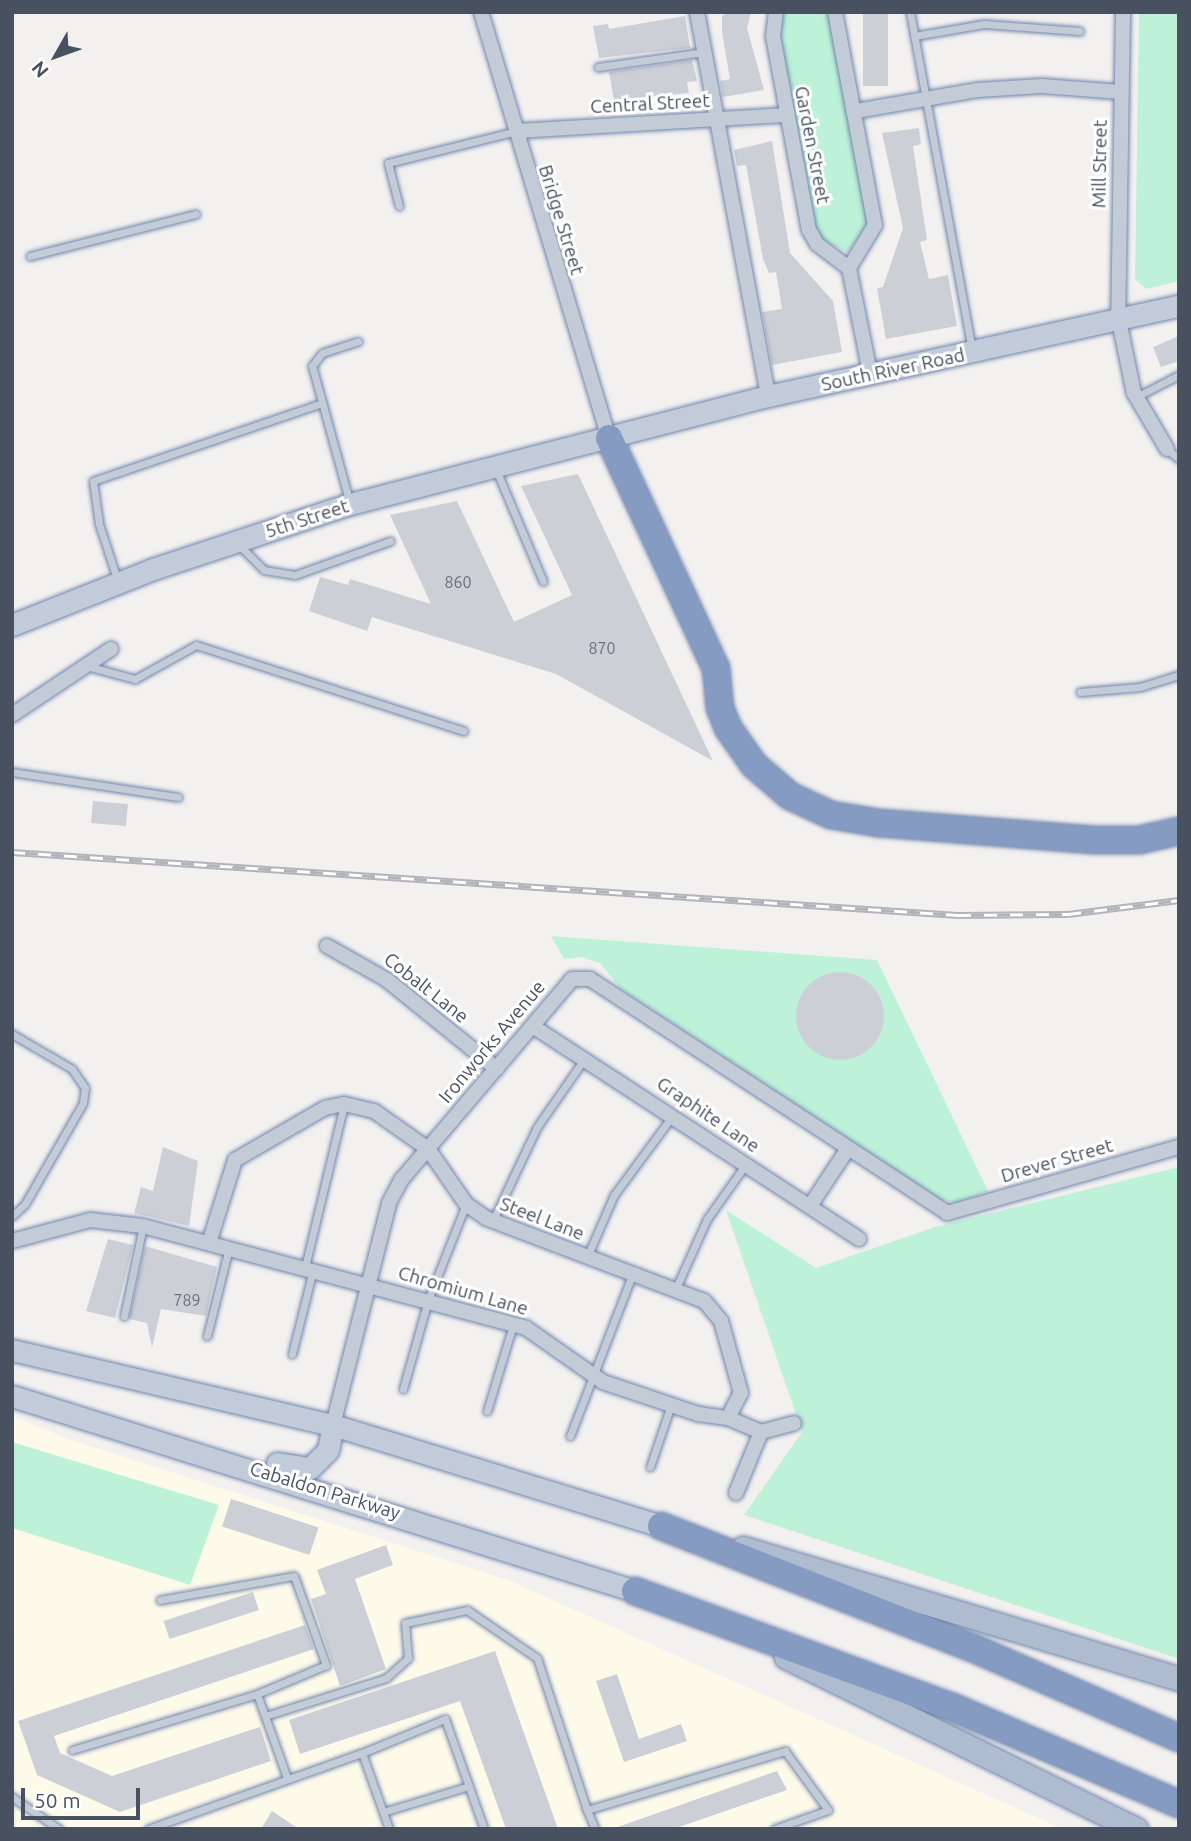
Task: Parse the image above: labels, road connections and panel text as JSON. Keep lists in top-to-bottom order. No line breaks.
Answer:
{"streets":{"main road":["South River Road","5th Street","Cabaldon Parkway"],"street":["Central Street","Garden Street","Mill Street","Bridge Street","Cobalt Lane","Ironworks Avenue","Graphite Lane","Drever Street","Steel Lane","Chromium Lane"]},"crossings":[["Central Street","Garden Street"],["Central Street","Bridge Street"],["Mill Street","South River Road"],["Bridge Street","South River Road"],["Bridge Street","5th Street"],["South River Road","5th Street"],["Cobalt Lane","Ironworks Avenue"],["Ironworks Avenue","Graphite Lane"],["Ironworks Avenue","Drever Street"],["Ironworks Avenue","Steel Lane"],["Ironworks Avenue","Chromium Lane"],["Steel Lane","Chromium Lane"]],"house_numbers":["860","870","789"],"scale_bar":"50 m","north":"bottom left"}
